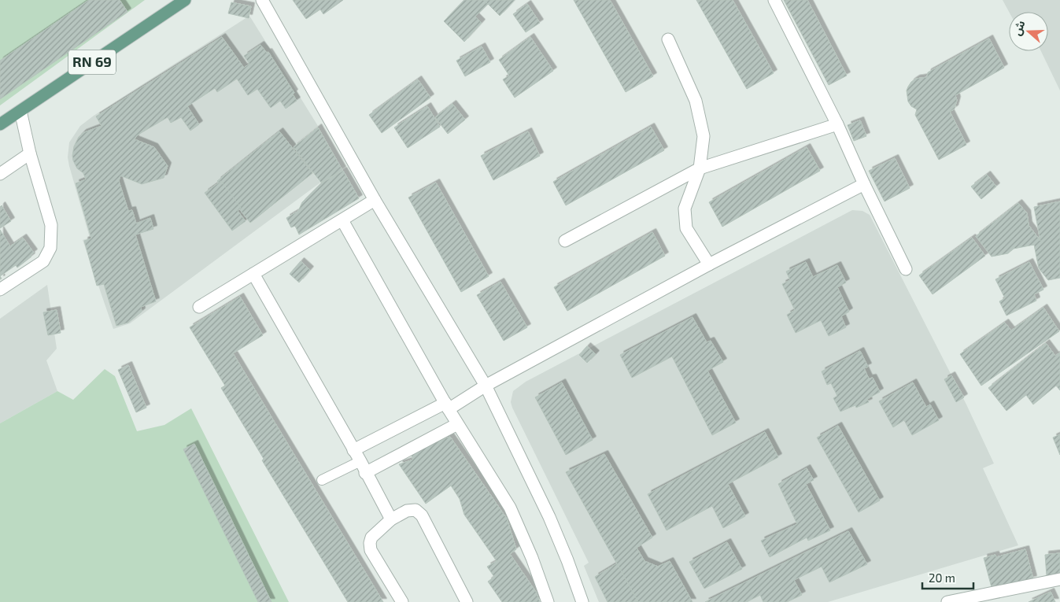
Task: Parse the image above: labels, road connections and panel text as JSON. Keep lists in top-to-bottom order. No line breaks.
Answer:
{"streets":{"main road":["RN 69"]},"scale_bar":"20 m","north":"left"}
